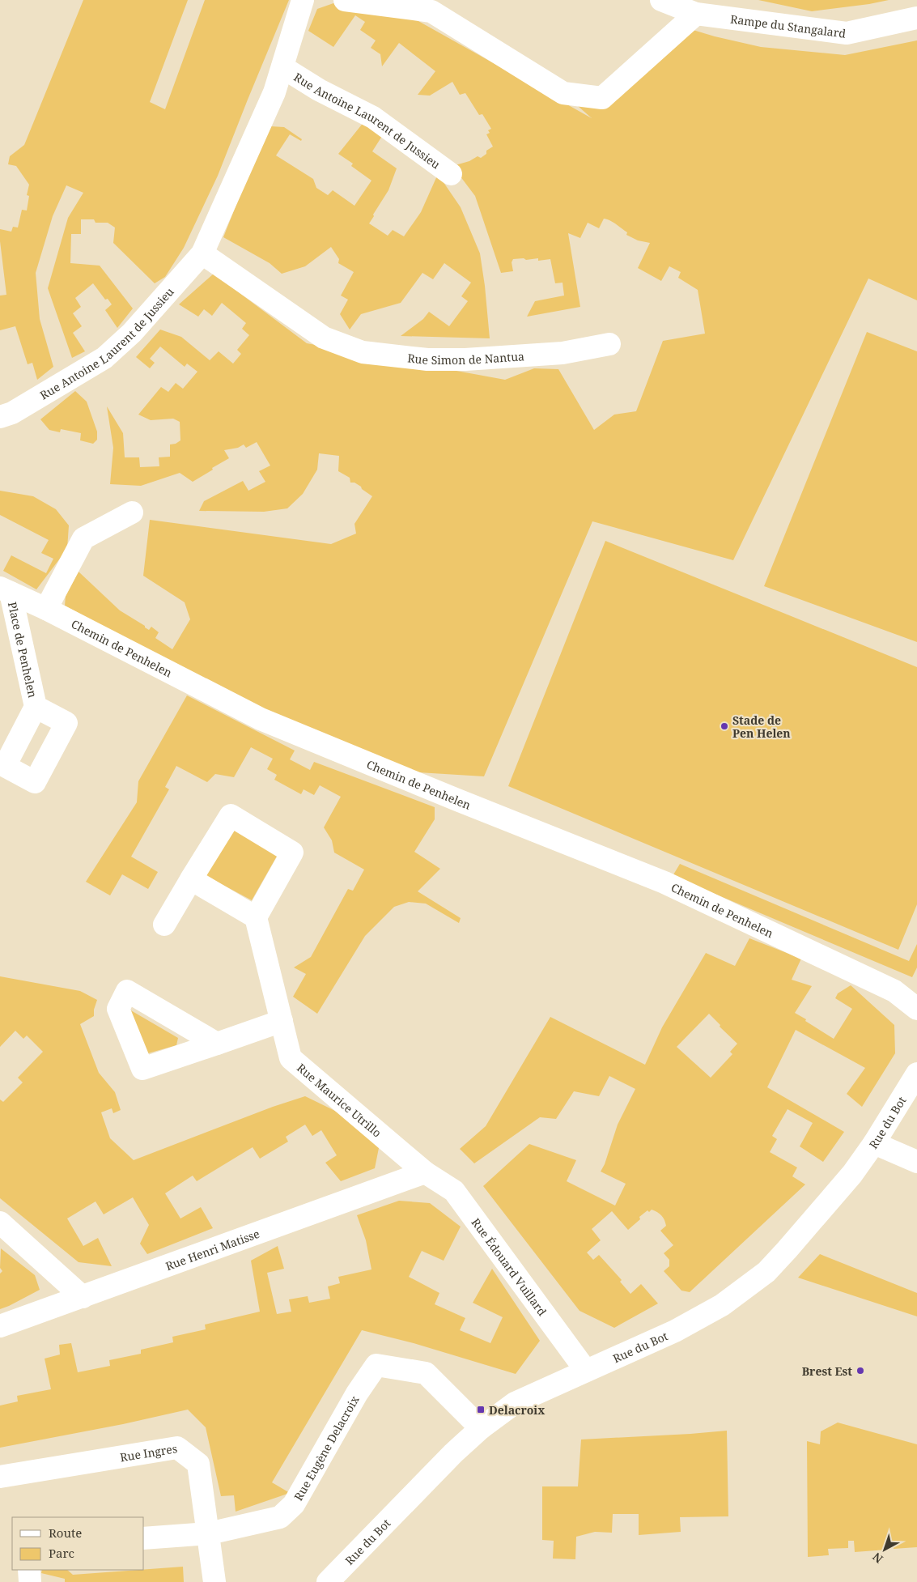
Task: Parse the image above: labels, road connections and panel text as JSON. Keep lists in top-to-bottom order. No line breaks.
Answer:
{"streets":{"street":["Rampe du Stangalard","Rue Antoine Laurent de Jussieu","Rue Simon de Nantua","Chemin de Penhelen","Place de Penhelen","Rue Maurice Utrillo","Rue du Bot","Rue Henri Matisse","Rue Édouard Vuillard","Rue Eugène Delacroix","Rue Ingres"]},"crossings":[["Rue Antoine Laurent de Jussieu","Rue Simon de Nantua"],["Chemin de Penhelen","Place de Penhelen"],["Rue Maurice Utrillo","Rue Henri Matisse"],["Rue Maurice Utrillo","Rue Édouard Vuillard"],["Rue du Bot","Rue Édouard Vuillard"],["Rue du Bot","Rue Eugène Delacroix"],["Rue Henri Matisse","Rue Édouard Vuillard"],["Rue Eugène Delacroix","Rue Ingres"]],"places":{"other":["Stade de Pen Helen","Brest Est"],"transit":["Delacroix"]},"legend":["Route","Parc"],"north":"bottom left"}
